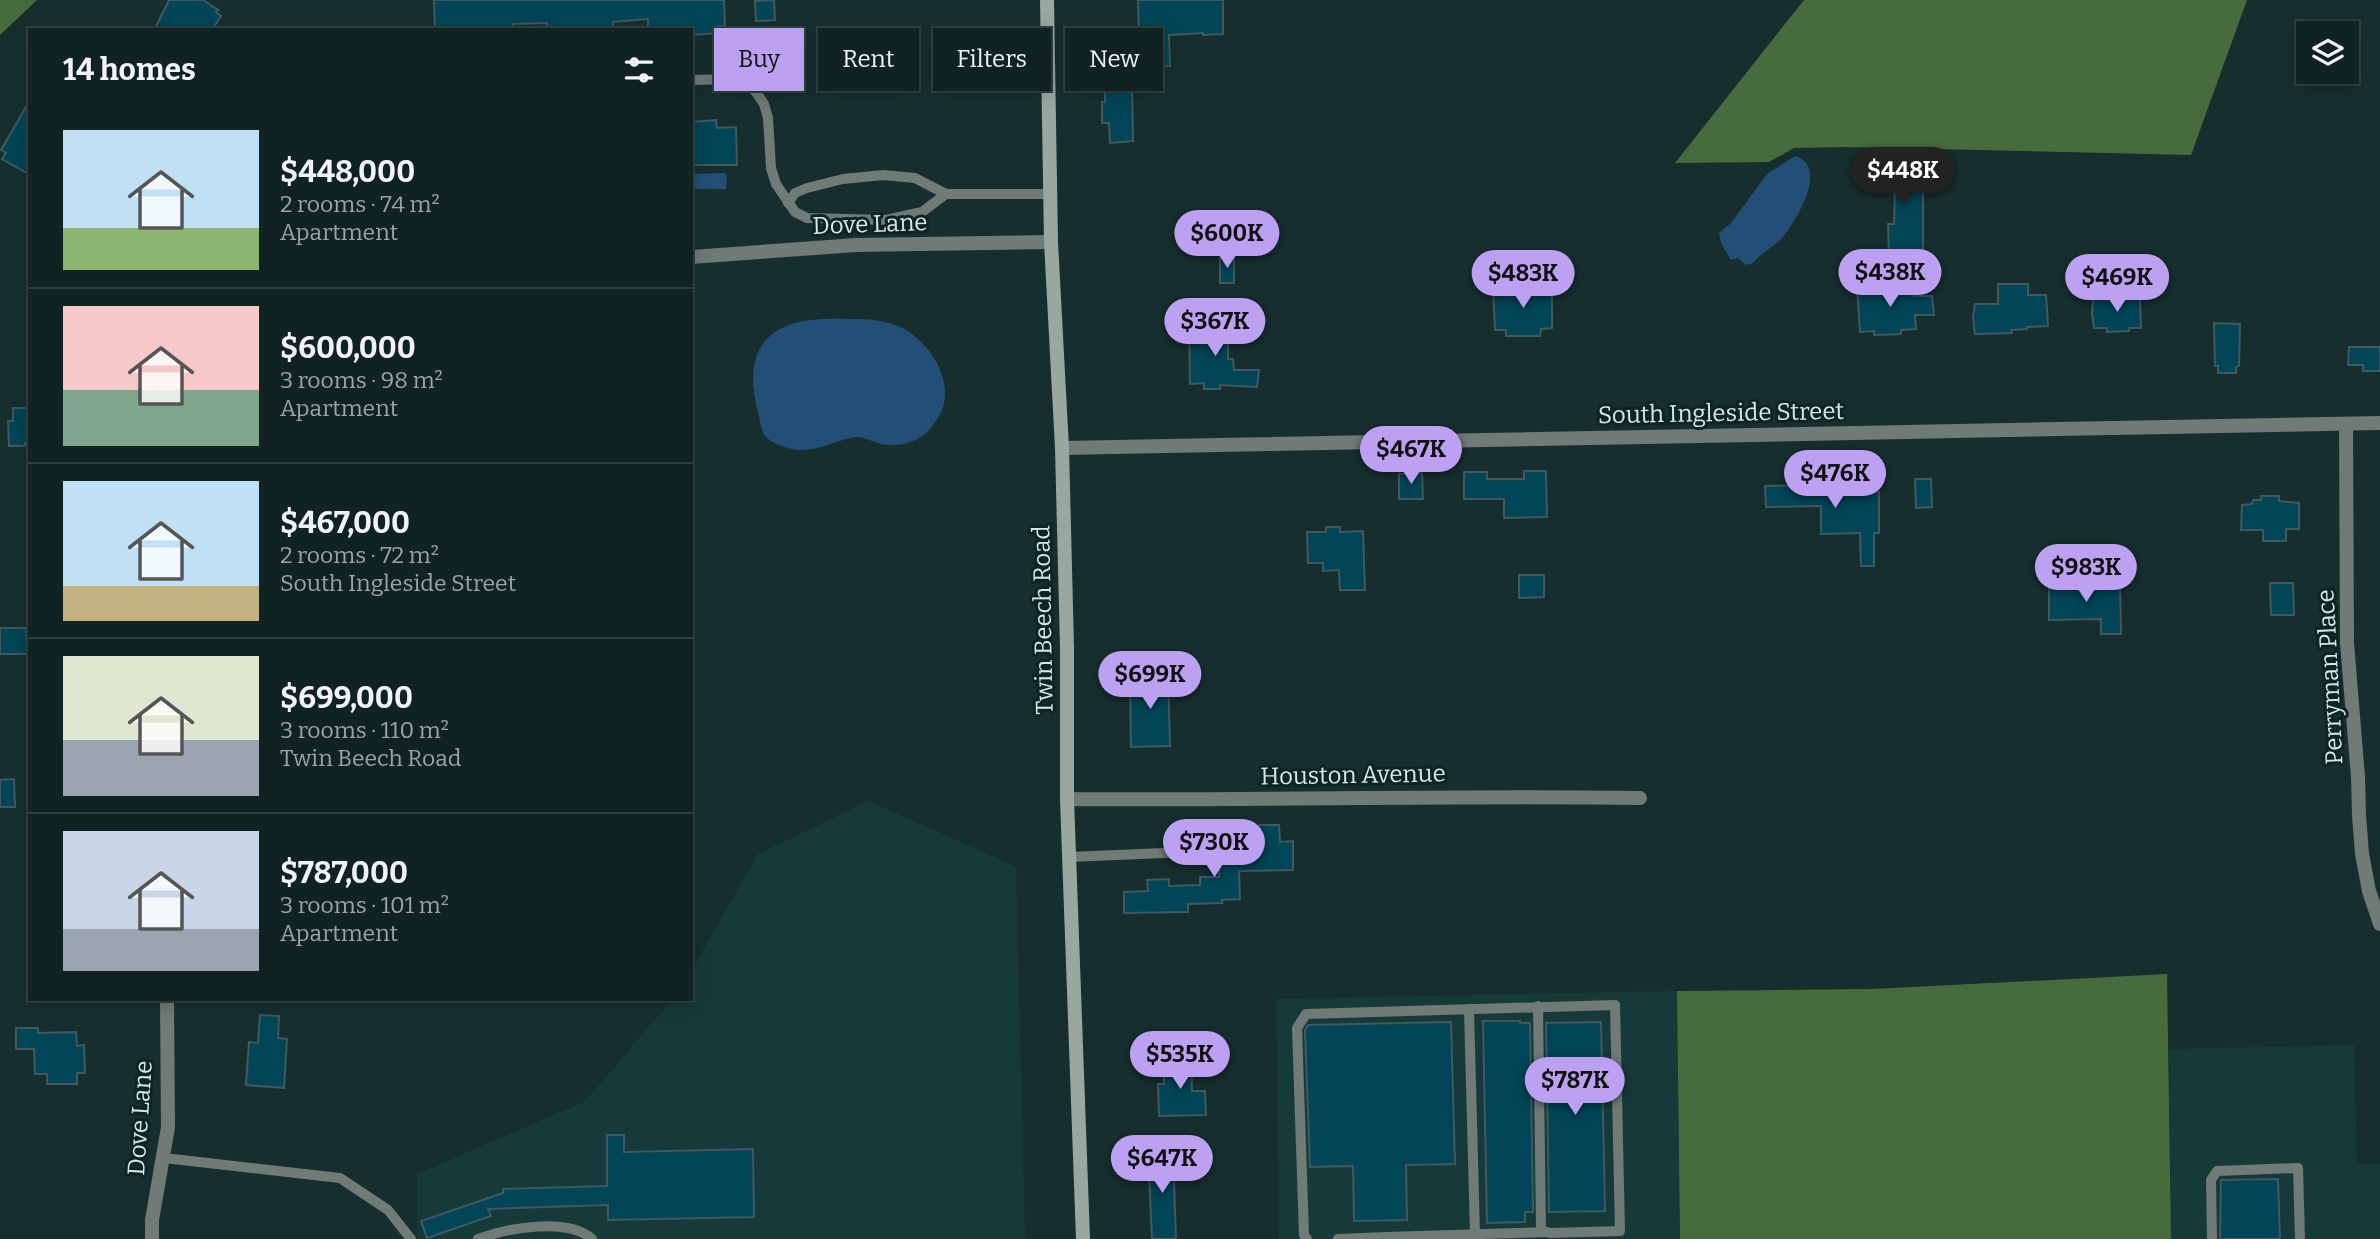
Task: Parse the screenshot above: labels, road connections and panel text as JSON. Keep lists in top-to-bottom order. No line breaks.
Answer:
{"streets":{"street":["Dove Lane","South Ingleside Street","Twin Beech Road","Perryman Place","Houston Avenue"]},"crossings":[["Dove Lane","Twin Beech Road"],["South Ingleside Street","Twin Beech Road"],["South Ingleside Street","Perryman Place"],["Twin Beech Road","Houston Avenue"]],"page":{"chip":["Buy","Rent","Filters","New"],"heading":"14 homes","list":[{"name":"$448,000","note":"2 rooms · 74 m² · Apartment"},{"name":"$600,000","note":"3 rooms · 98 m² · Apartment"},{"name":"$467,000","note":"2 rooms · 72 m² · South Ingleside Street"},{"name":"$699,000","note":"3 rooms · 110 m² · Twin Beech Road"},{"name":"$787,000","note":"3 rooms · 101 m² · Apartment"}],"price":["$448K","$600K","$438K","$483K","$469K","$367K","$467K","$476K","$983K","$699K","$730K","$535K","$787K","$647K"]}}
